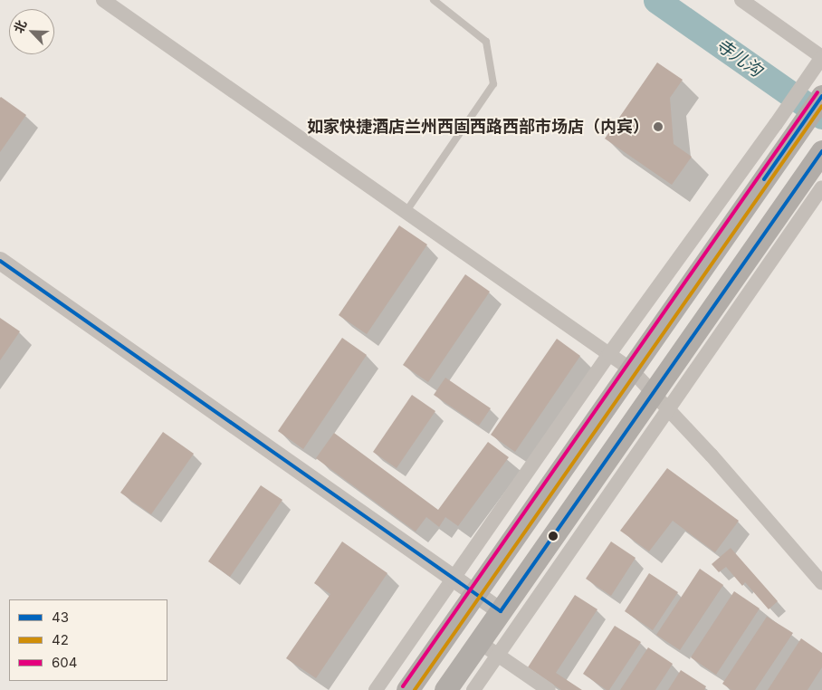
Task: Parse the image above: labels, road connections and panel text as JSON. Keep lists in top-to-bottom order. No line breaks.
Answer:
{"water":["寺儿沟"],"places":["如家快捷酒店兰州西固西路西部市场店（内宾）"],"lines":["transit line 604","transit line 43","transit line 42"],"legend":["43","42","604"],"north":"top left"}
